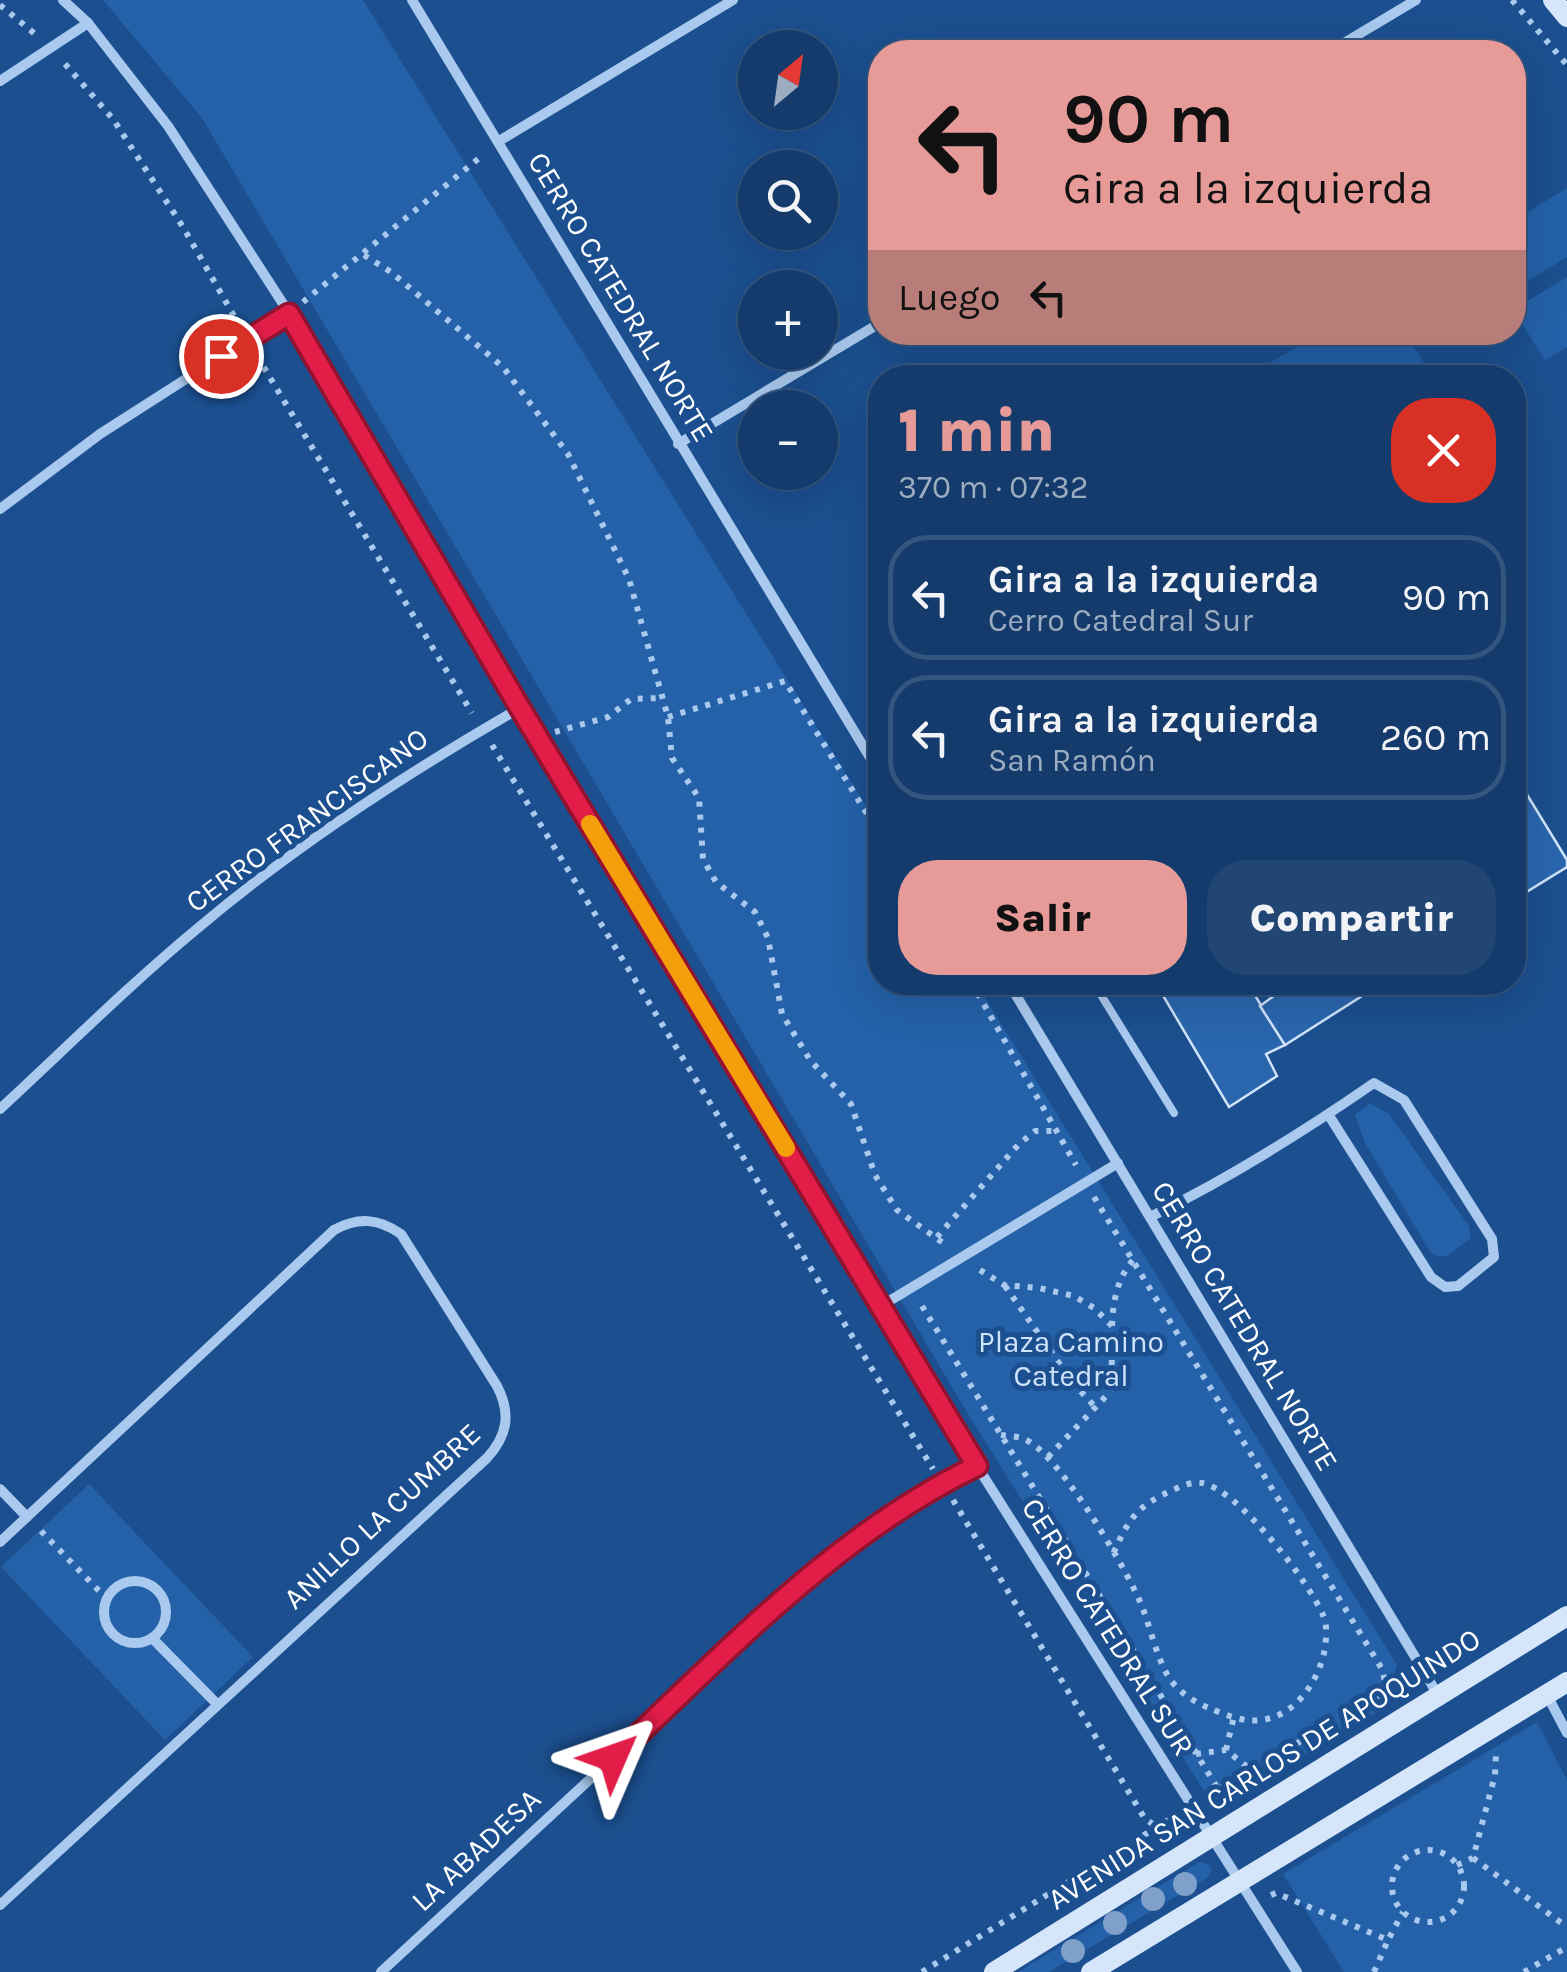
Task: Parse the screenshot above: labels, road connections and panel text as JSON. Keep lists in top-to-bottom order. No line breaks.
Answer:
{"streets":{"street":["CERRO CATEDRAL NORTE","CERRO FRANCISCANO","ANILLO LA CUMBRE","CERRO CATEDRAL SUR","AVENIDA SAN CARLOS DE APOQUINDO","LA ABADESA"]},"crossings":[["CERRO CATEDRAL NORTE","AVENIDA SAN CARLOS DE APOQUINDO"],["CERRO FRANCISCANO","CERRO CATEDRAL SUR"],["CERRO CATEDRAL SUR","AVENIDA SAN CARLOS DE APOQUINDO"],["CERRO CATEDRAL SUR","LA ABADESA"]],"parks":["Plaza Camino Catedral"],"north":"top right","page":{"map_buttons":["+","−"],"turn":["90 m","Gira a la izquierda"],"then":"Luego","heading":["1 min","370 m · 07:32"],"list":[{"name":"Gira a la izquierda","note":"Cerro Catedral Sur","value":"90 m"},{"name":"Gira a la izquierda","note":"San Ramón","value":"260 m"}],"buttons":["Salir","Compartir"]}}
